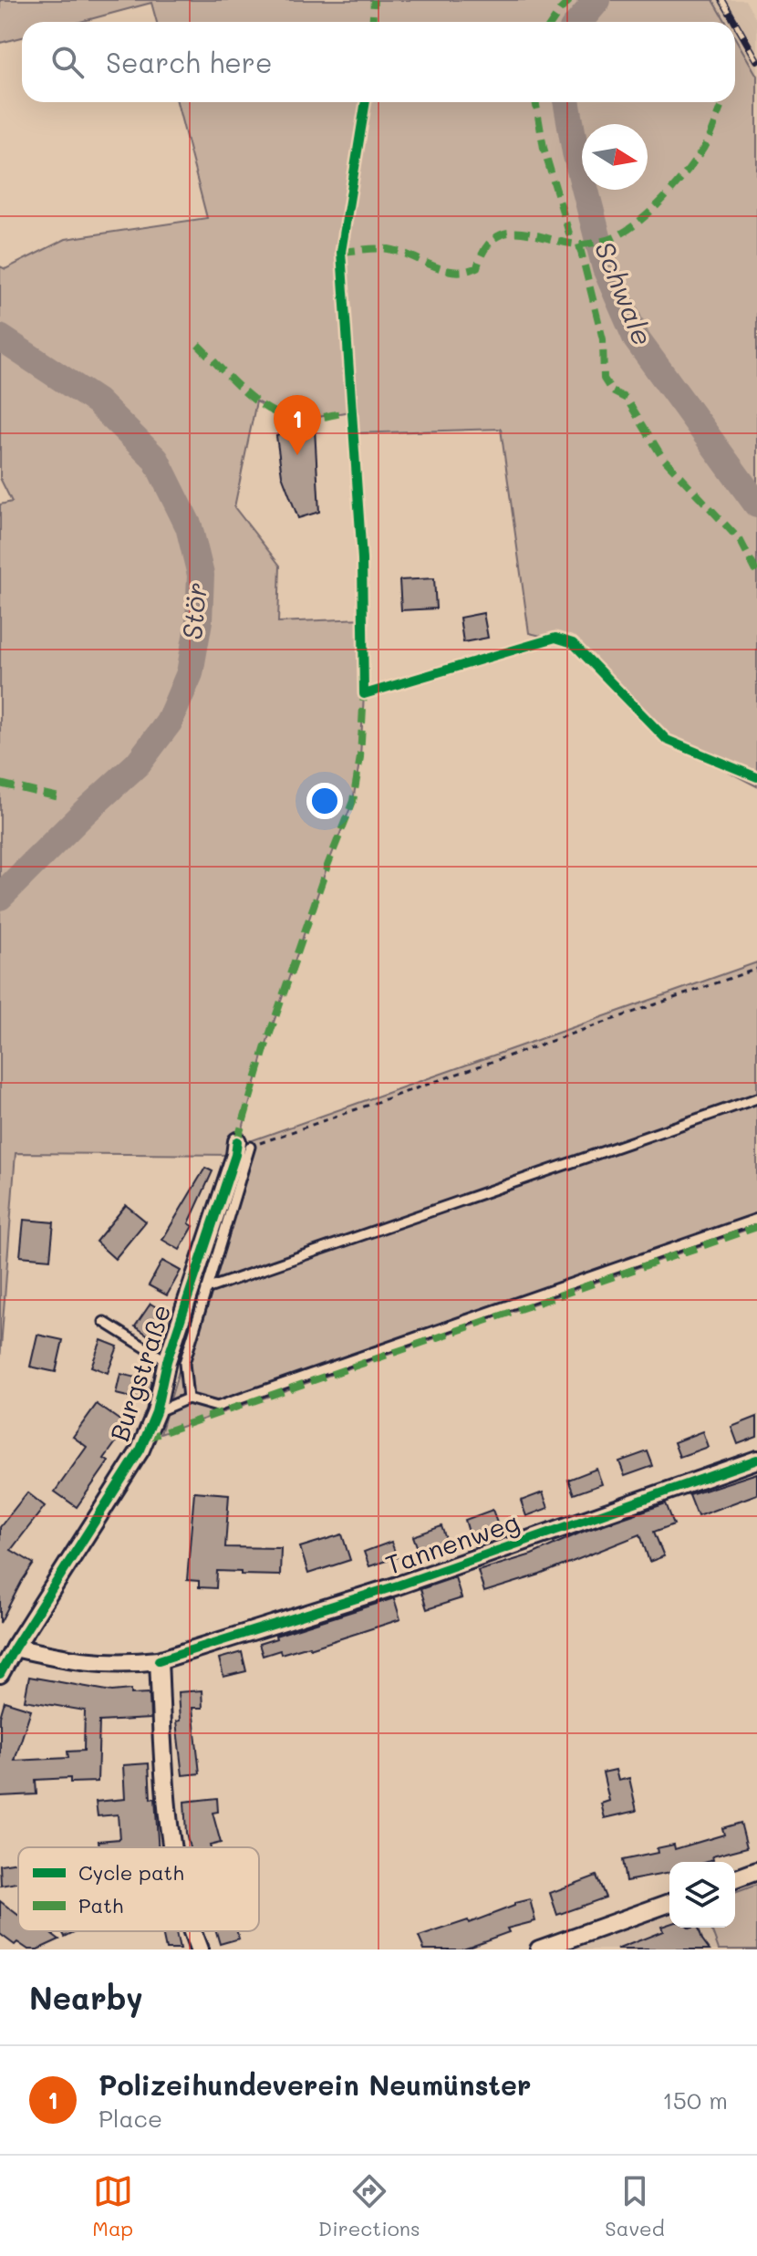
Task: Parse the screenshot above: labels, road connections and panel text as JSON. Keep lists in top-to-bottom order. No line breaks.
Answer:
{"streets":{"street":["Burgstraße","Tannenweg"]},"crossings":[["Burgstraße","Tannenweg"]],"water":["Schwale","Stör"],"legend":["Cycle path","Path"],"north":"right","page":{"search":"Search here","pins":"1","heading":"Nearby","list":[{"mark":"1","name":"Polizeihundeverein Neumünster","note":"Place","value":"150 m"}],"nav":["Map","Directions","Saved"]}}
